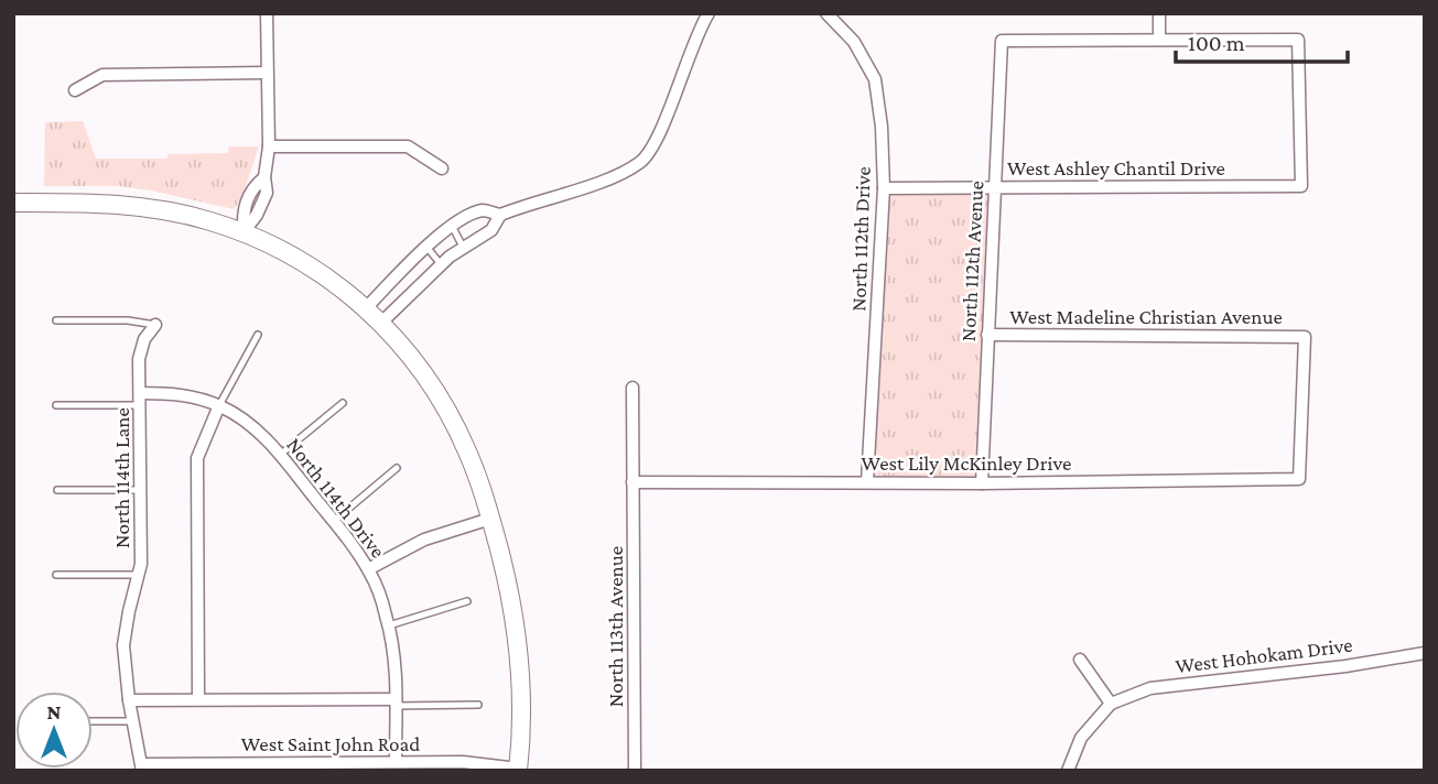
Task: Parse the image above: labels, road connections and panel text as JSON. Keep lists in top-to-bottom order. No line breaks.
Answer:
{"streets":{"street":["West Ashley Chantil Drive","North 112th Drive","North 112th Avenue","West Madeline Christian Avenue","West Lily McKinley Drive","North 114th Lane","North 114th Drive","North 113th Avenue","West Hohokam Drive","West Saint John Road"]},"crossings":[["West Ashley Chantil Drive","North 112th Drive"],["West Ashley Chantil Drive","North 112th Avenue"],["North 112th Drive","West Lily McKinley Drive"],["North 112th Avenue","West Madeline Christian Avenue"],["North 112th Avenue","West Lily McKinley Drive"],["West Madeline Christian Avenue","West Lily McKinley Drive"],["West Lily McKinley Drive","North 113th Avenue"],["North 114th Lane","North 114th Drive"],["North 114th Lane","West Saint John Road"],["North 114th Drive","West Saint John Road"]],"scale_bar":"100 m","north":"top"}
